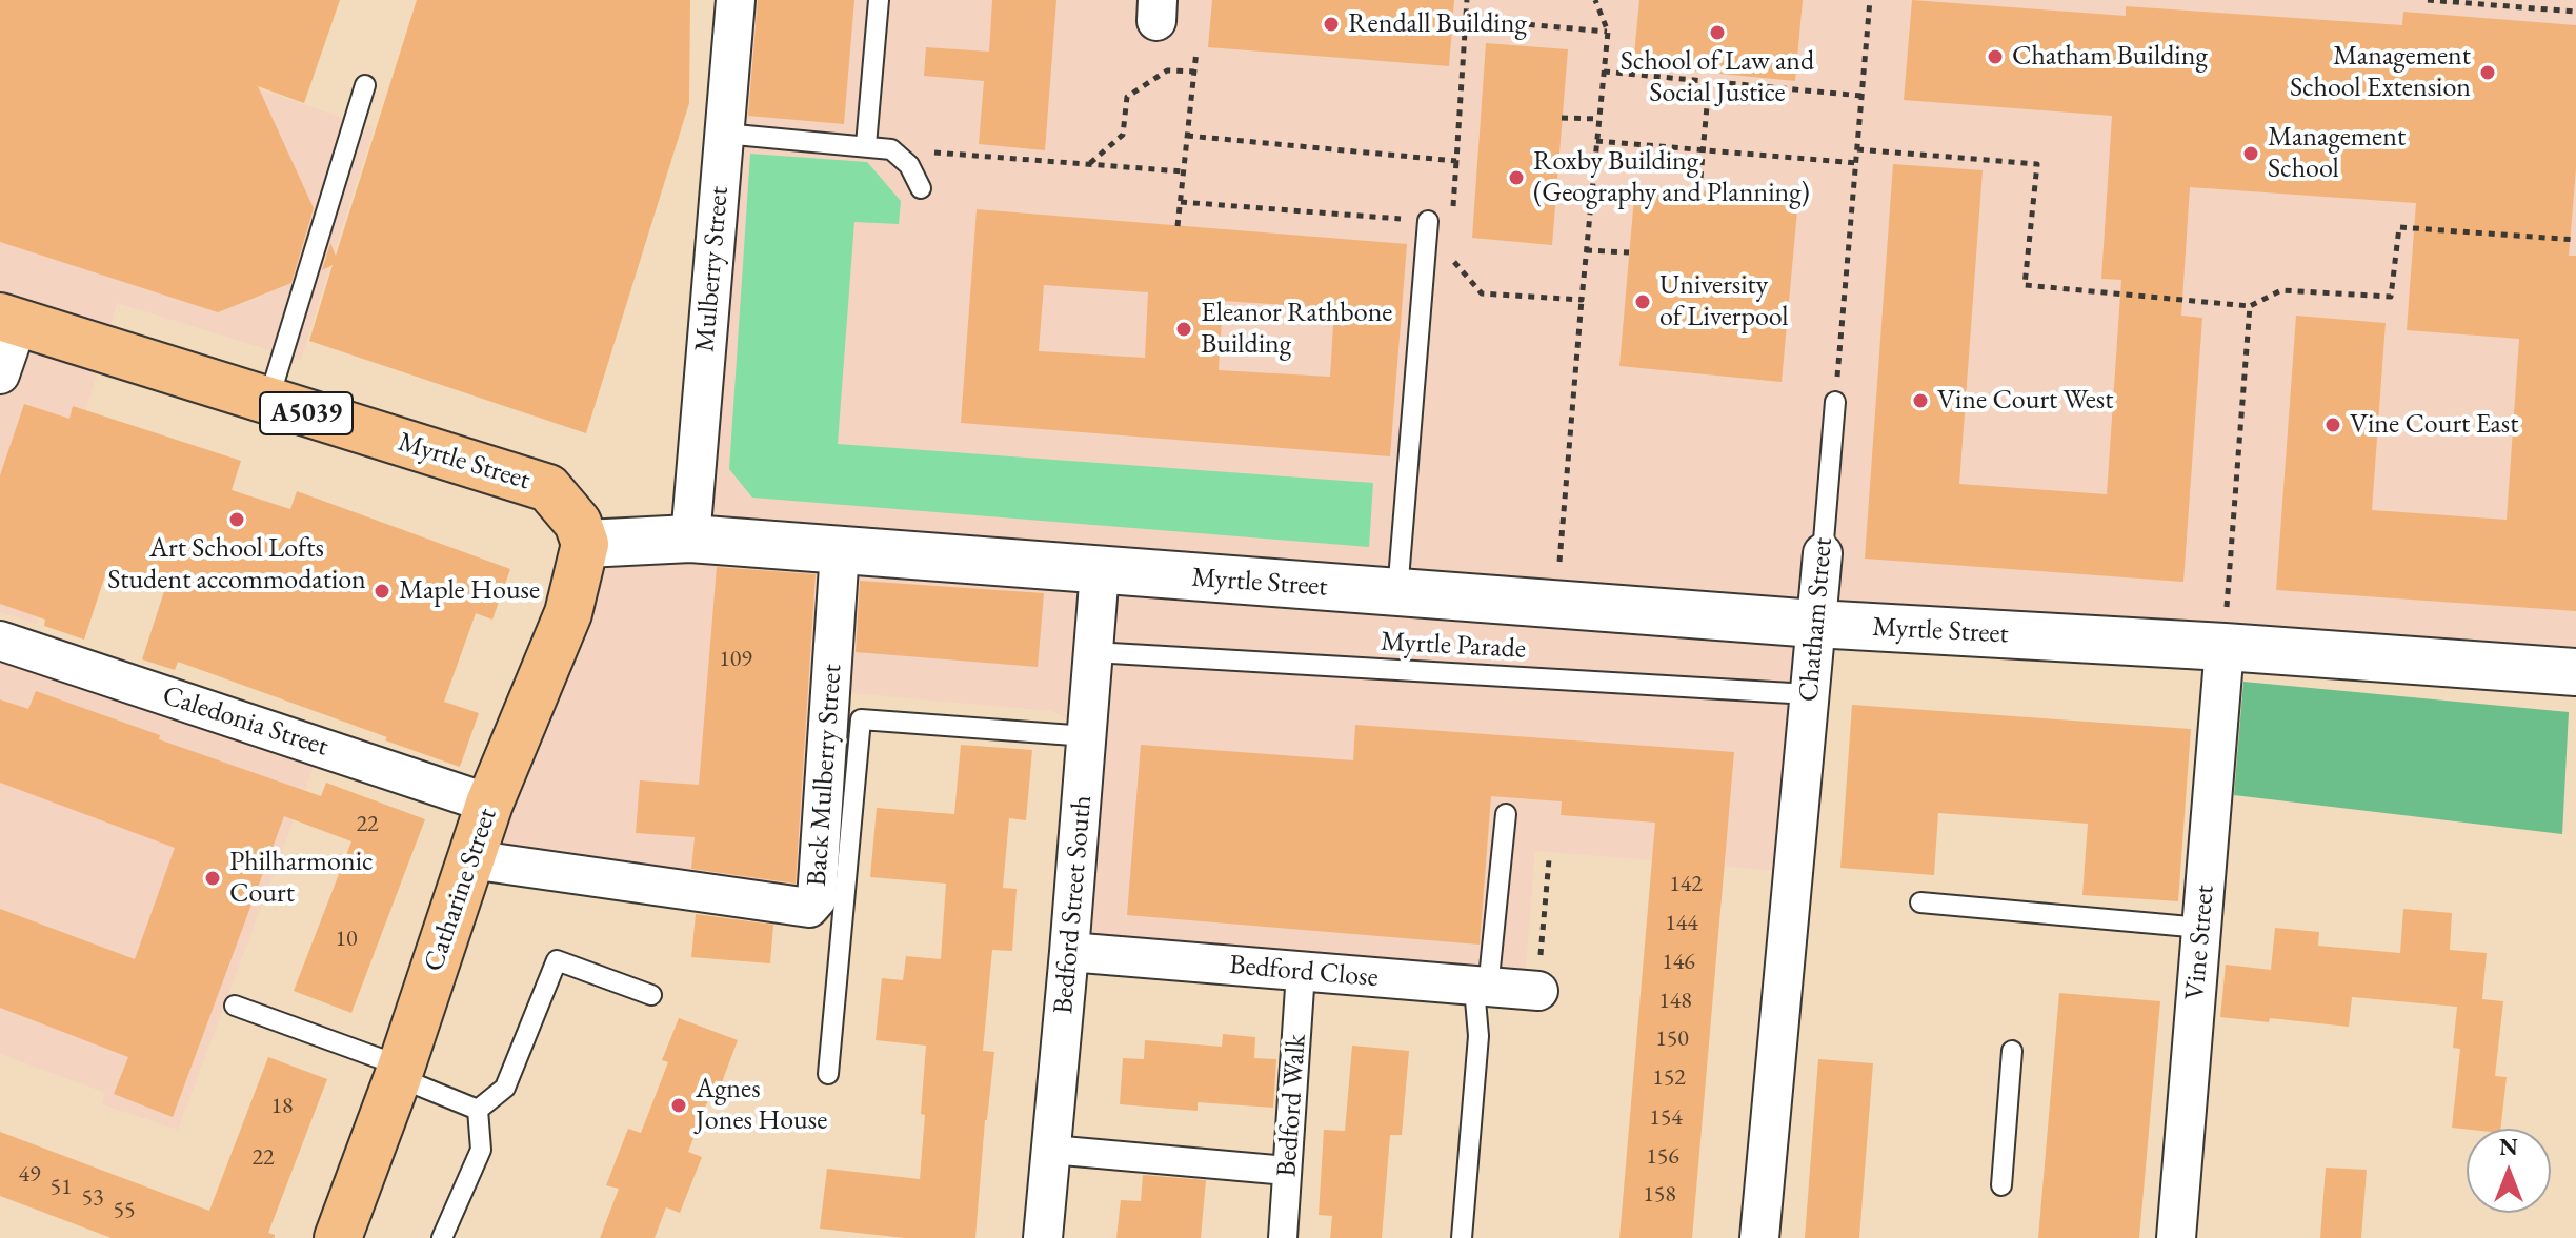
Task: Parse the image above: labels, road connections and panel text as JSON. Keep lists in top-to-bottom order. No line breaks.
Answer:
{"streets":{"main road":["A5039","Myrtle Street","Catharine Street"],"street":["Mulberry Street","Chatham Street","Caledonia Street","Back Mulberry Street","Bedford Street South","Vine Street","Bedford Close","Bedford Walk"],"lane":["Myrtle Parade"]},"crossings":[["Mulberry Street","Myrtle Street"],["Myrtle Street","Chatham Street"],["Myrtle Street","Back Mulberry Street"],["Myrtle Street","Catharine Street"],["Myrtle Street","Bedford Street South"],["Myrtle Street","Vine Street"],["Chatham Street","Myrtle Parade"],["Myrtle Parade","Bedford Street South"],["Caledonia Street","Catharine Street"],["Back Mulberry Street","Catharine Street"],["Bedford Street South","Bedford Close"],["Bedford Close","Bedford Walk"]],"places":["Rendall Building","School of Law and Social Justice","Chatham Building","Management School Extension","Management School","Roxby Building (Geography and Planning)","University of Liverpool","Eleanor Rathbone Building","Vine Court West","Vine Court East","Art School Lofts Student accommodation","Maple House","Philharmonic Court","Agnes Jones House"],"house_numbers":["109","22","142","144","10","146","148","150","152","18","154","156","22","49","51","158","53","55"],"north":"top"}
